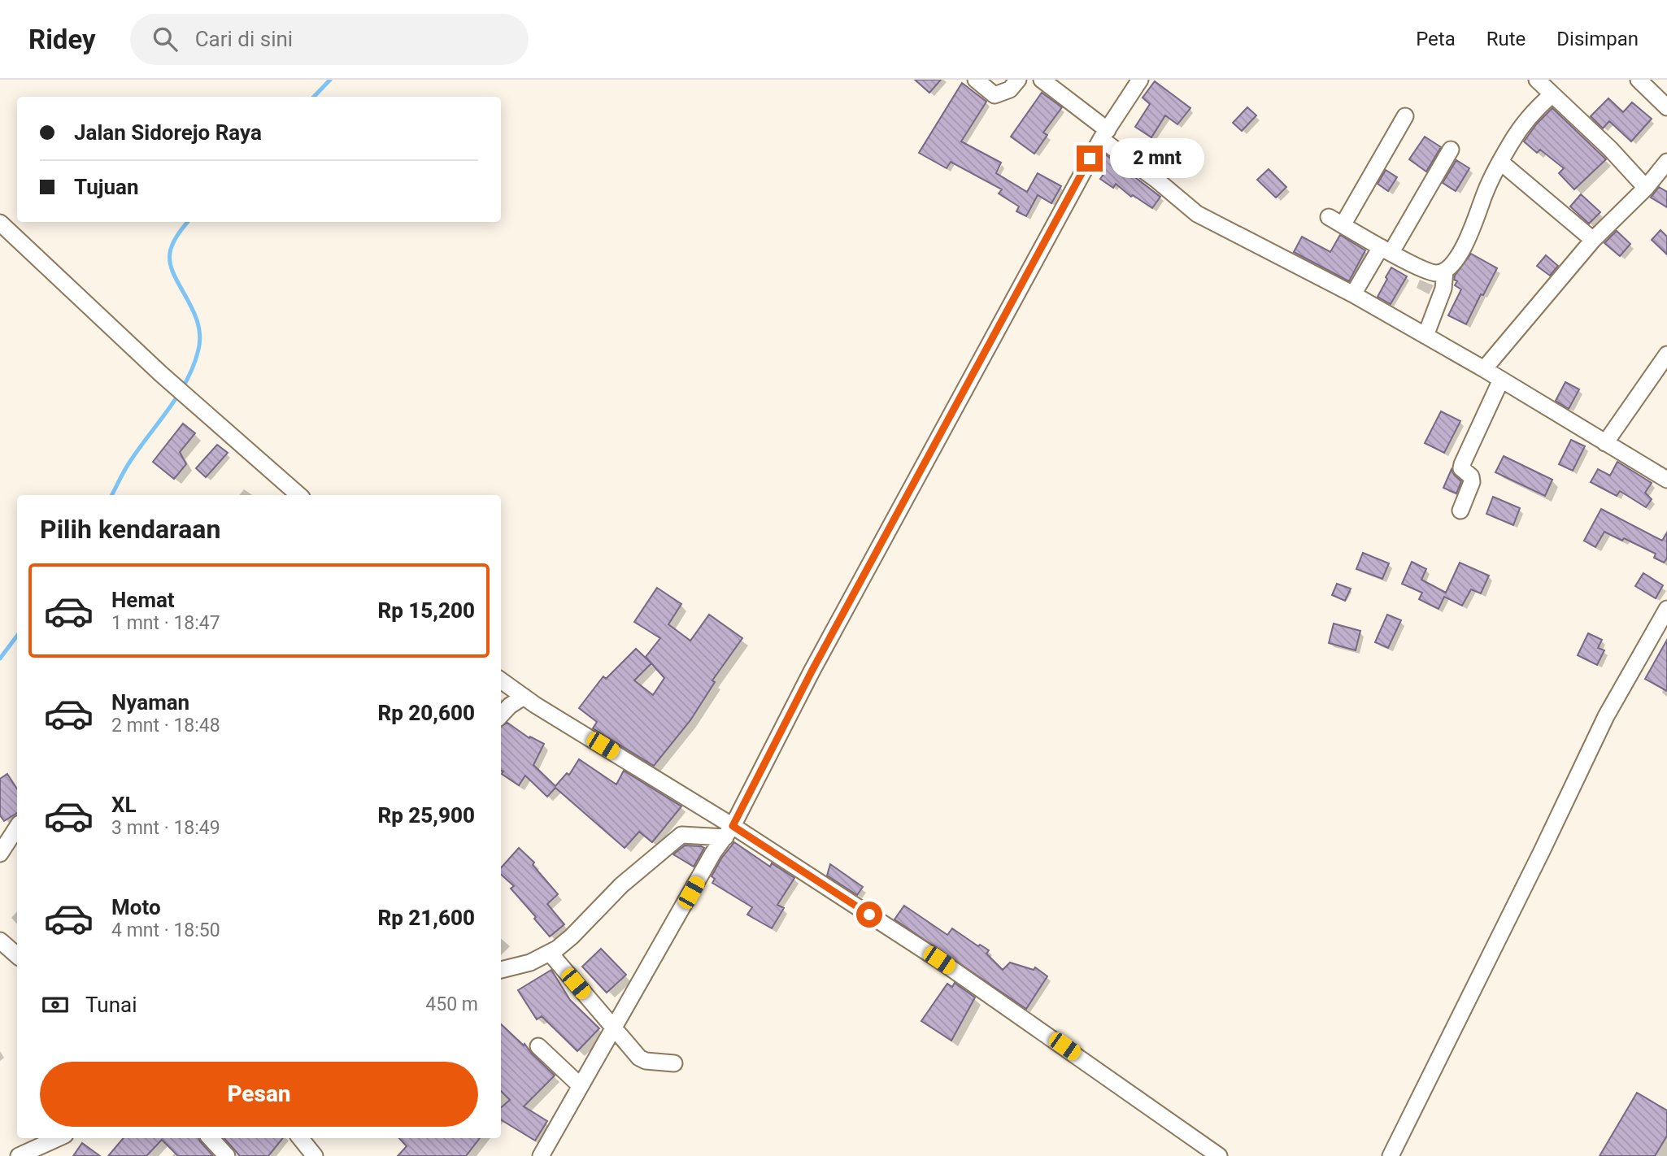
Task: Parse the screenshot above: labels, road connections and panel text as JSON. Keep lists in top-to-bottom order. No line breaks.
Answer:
{"page":{"header":"Ridey","search":"Cari di sini","nav":["Peta","Rute","Disimpan"],"banner":["Jalan Sidorejo Raya","Tujuan"],"bubble":"2 mnt","heading":"Pilih kendaraan","list":[{"name":"Hemat","note":"1 mnt · 18:47","value":"Rp 15,200"},{"name":"Nyaman","note":"2 mnt · 18:48","value":"Rp 20,600"},{"name":"XL","note":"3 mnt · 18:49","value":"Rp 25,900"},{"name":"Moto","note":"4 mnt · 18:50","value":"Rp 21,600"}],"pay":["Tunai","450 m"],"buttons":"Pesan"}}
